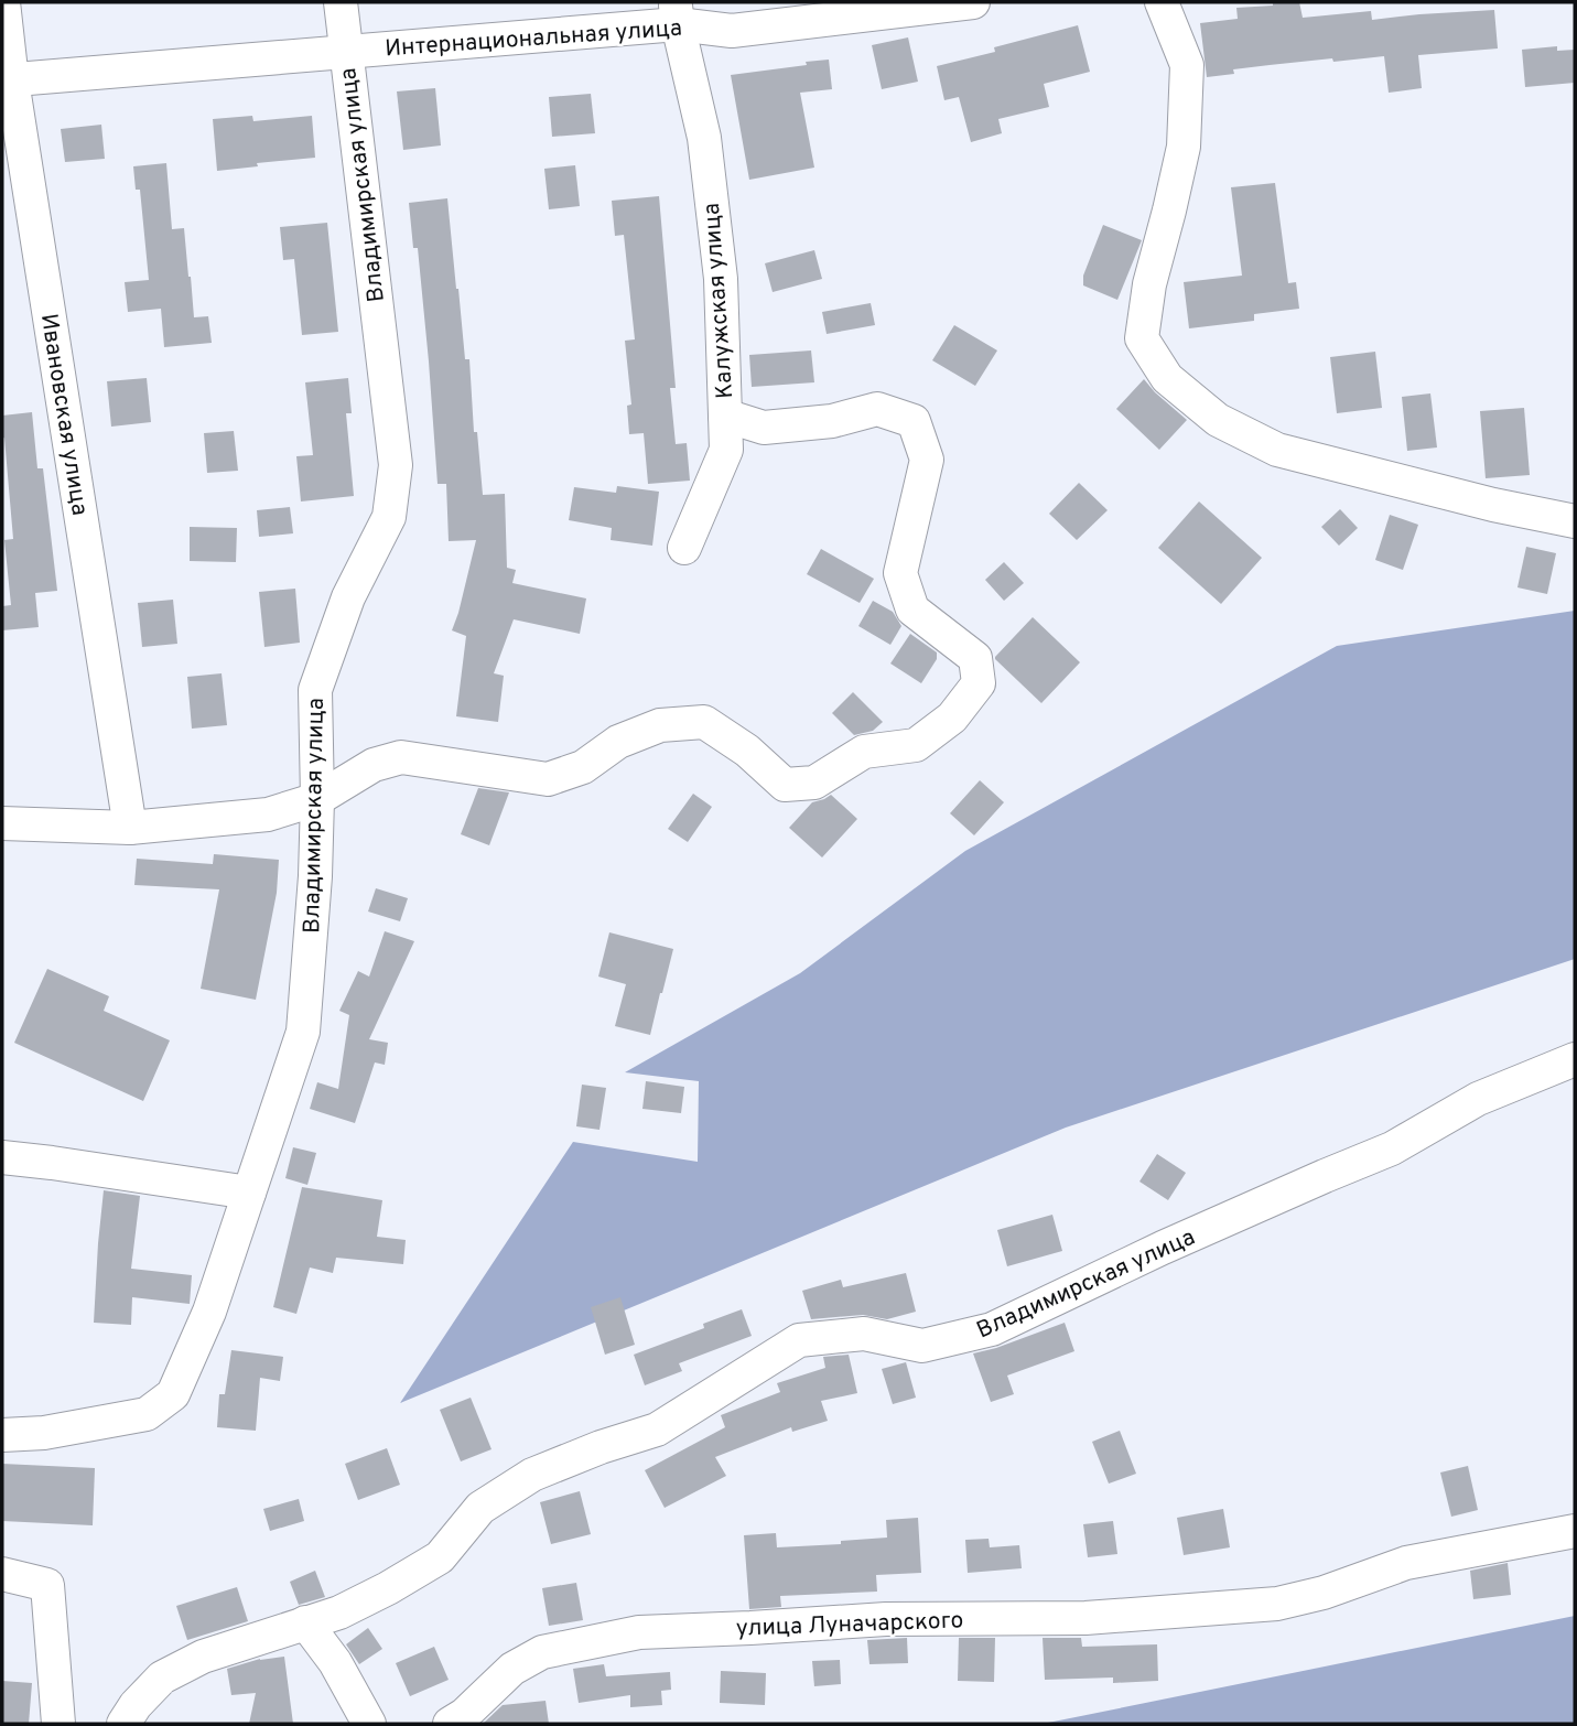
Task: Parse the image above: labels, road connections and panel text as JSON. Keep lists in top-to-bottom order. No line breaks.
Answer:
{"streets":{"street":["Интернациональная улица","Владимирская улица","Калужская улица","Ивановская улица","улица Луначарского"]},"crossings":[["Интернациональная улица","Владимирская улица"],["Интернациональная улица","Калужская улица"],["Интернациональная улица","Ивановская улица"]]}
